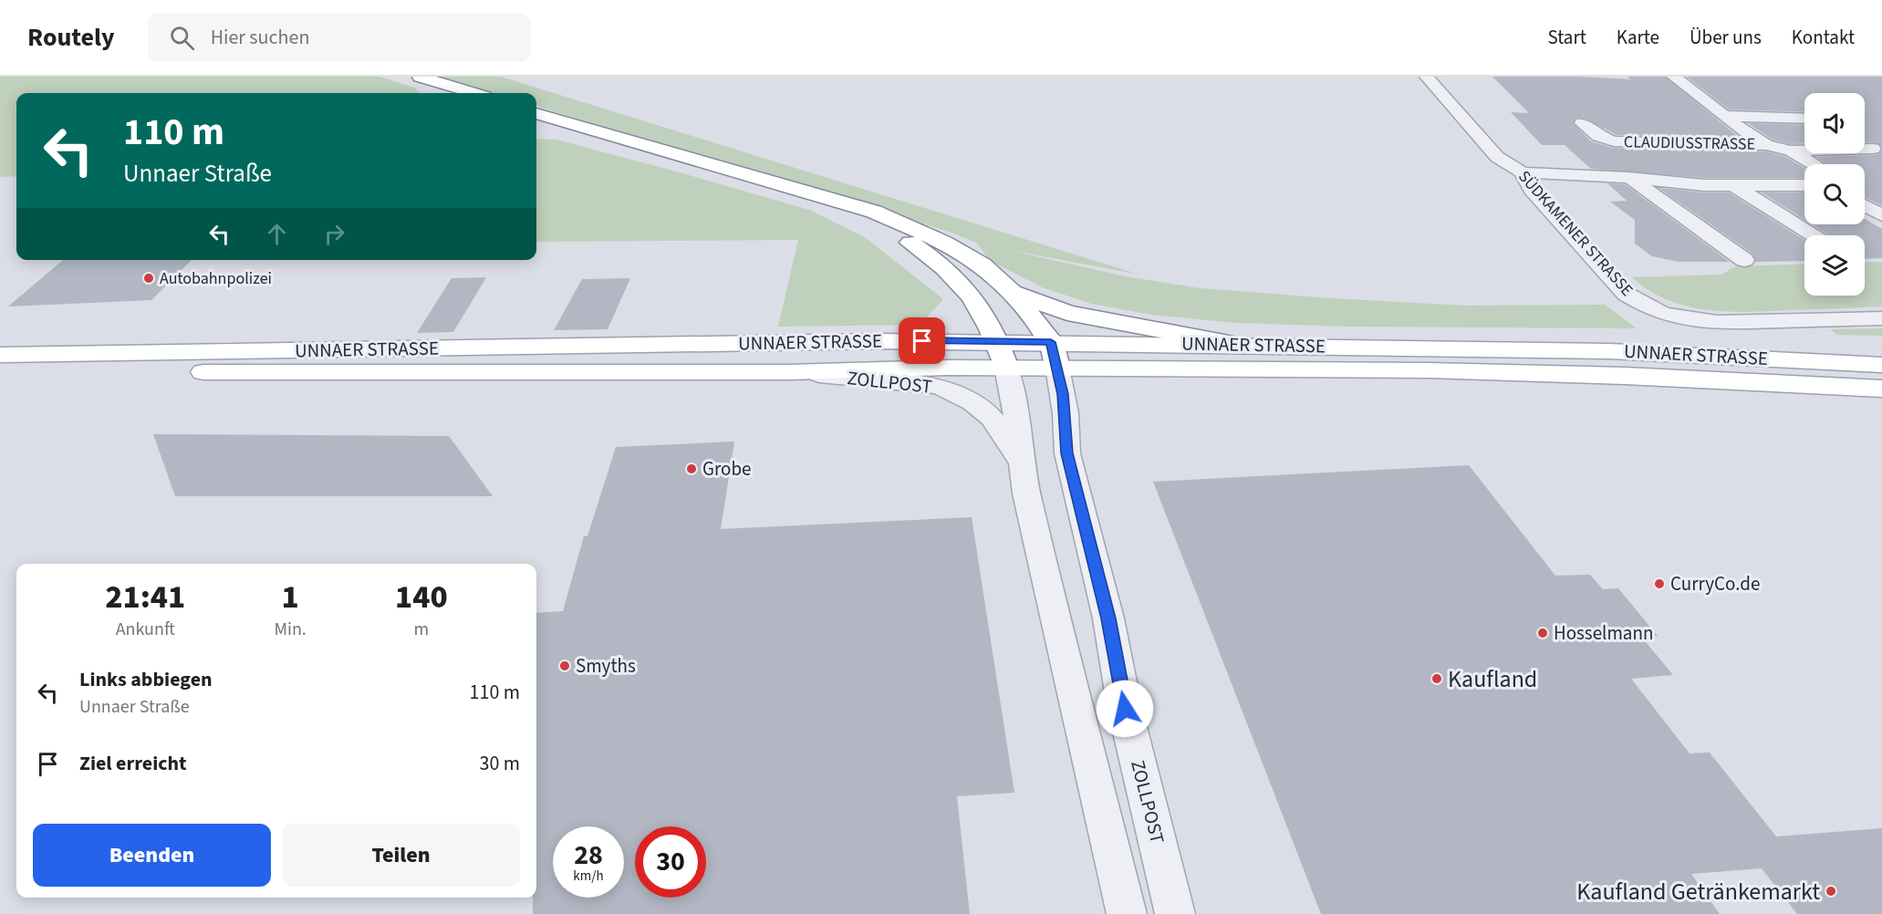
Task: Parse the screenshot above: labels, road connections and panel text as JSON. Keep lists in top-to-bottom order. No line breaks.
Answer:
{"streets":{"main road":["UNNAER STRASSE"],"street":["CLAUDIUSSTRASSE","SÜDKAMENER STRASSE","ZOLLPOST"]},"crossings":[["CLAUDIUSSTRASSE","SÜDKAMENER STRASSE"],["SÜDKAMENER STRASSE","UNNAER STRASSE"],["UNNAER STRASSE","ZOLLPOST"]],"places":["Autobahnpolizei","Grobe","CurryCo.de","Hosselmann","Smyths","Kaufland","Kaufland Getränkemarkt"],"page":{"header":"Routely","search":"Hier suchen","nav":["Start","Karte","Über uns","Kontakt"],"turn":["110 m","Unnaer Straße"],"eta":["21:41","Ankunft","1","Min.","140","m"],"list":[{"name":"Links abbiegen","note":"Unnaer Straße","value":"110 m"},{"name":"Ziel erreicht","value":"30 m"}],"buttons":["Beenden","Teilen"],"speed":"28 km/h","limit":"30"}}
